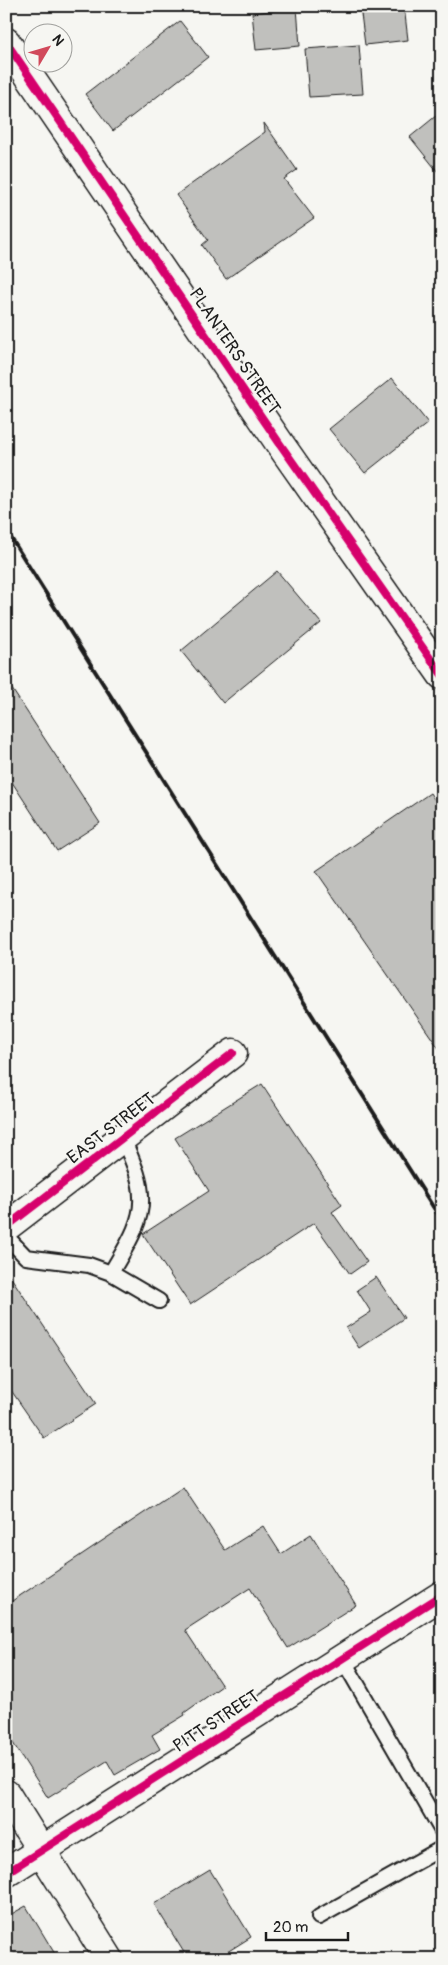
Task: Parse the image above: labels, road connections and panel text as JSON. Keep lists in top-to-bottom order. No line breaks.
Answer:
{"streets":{"street":["PLANTERS STREET","EAST STREET","PITT STREET"]},"scale_bar":"20 m","north":"top right"}
